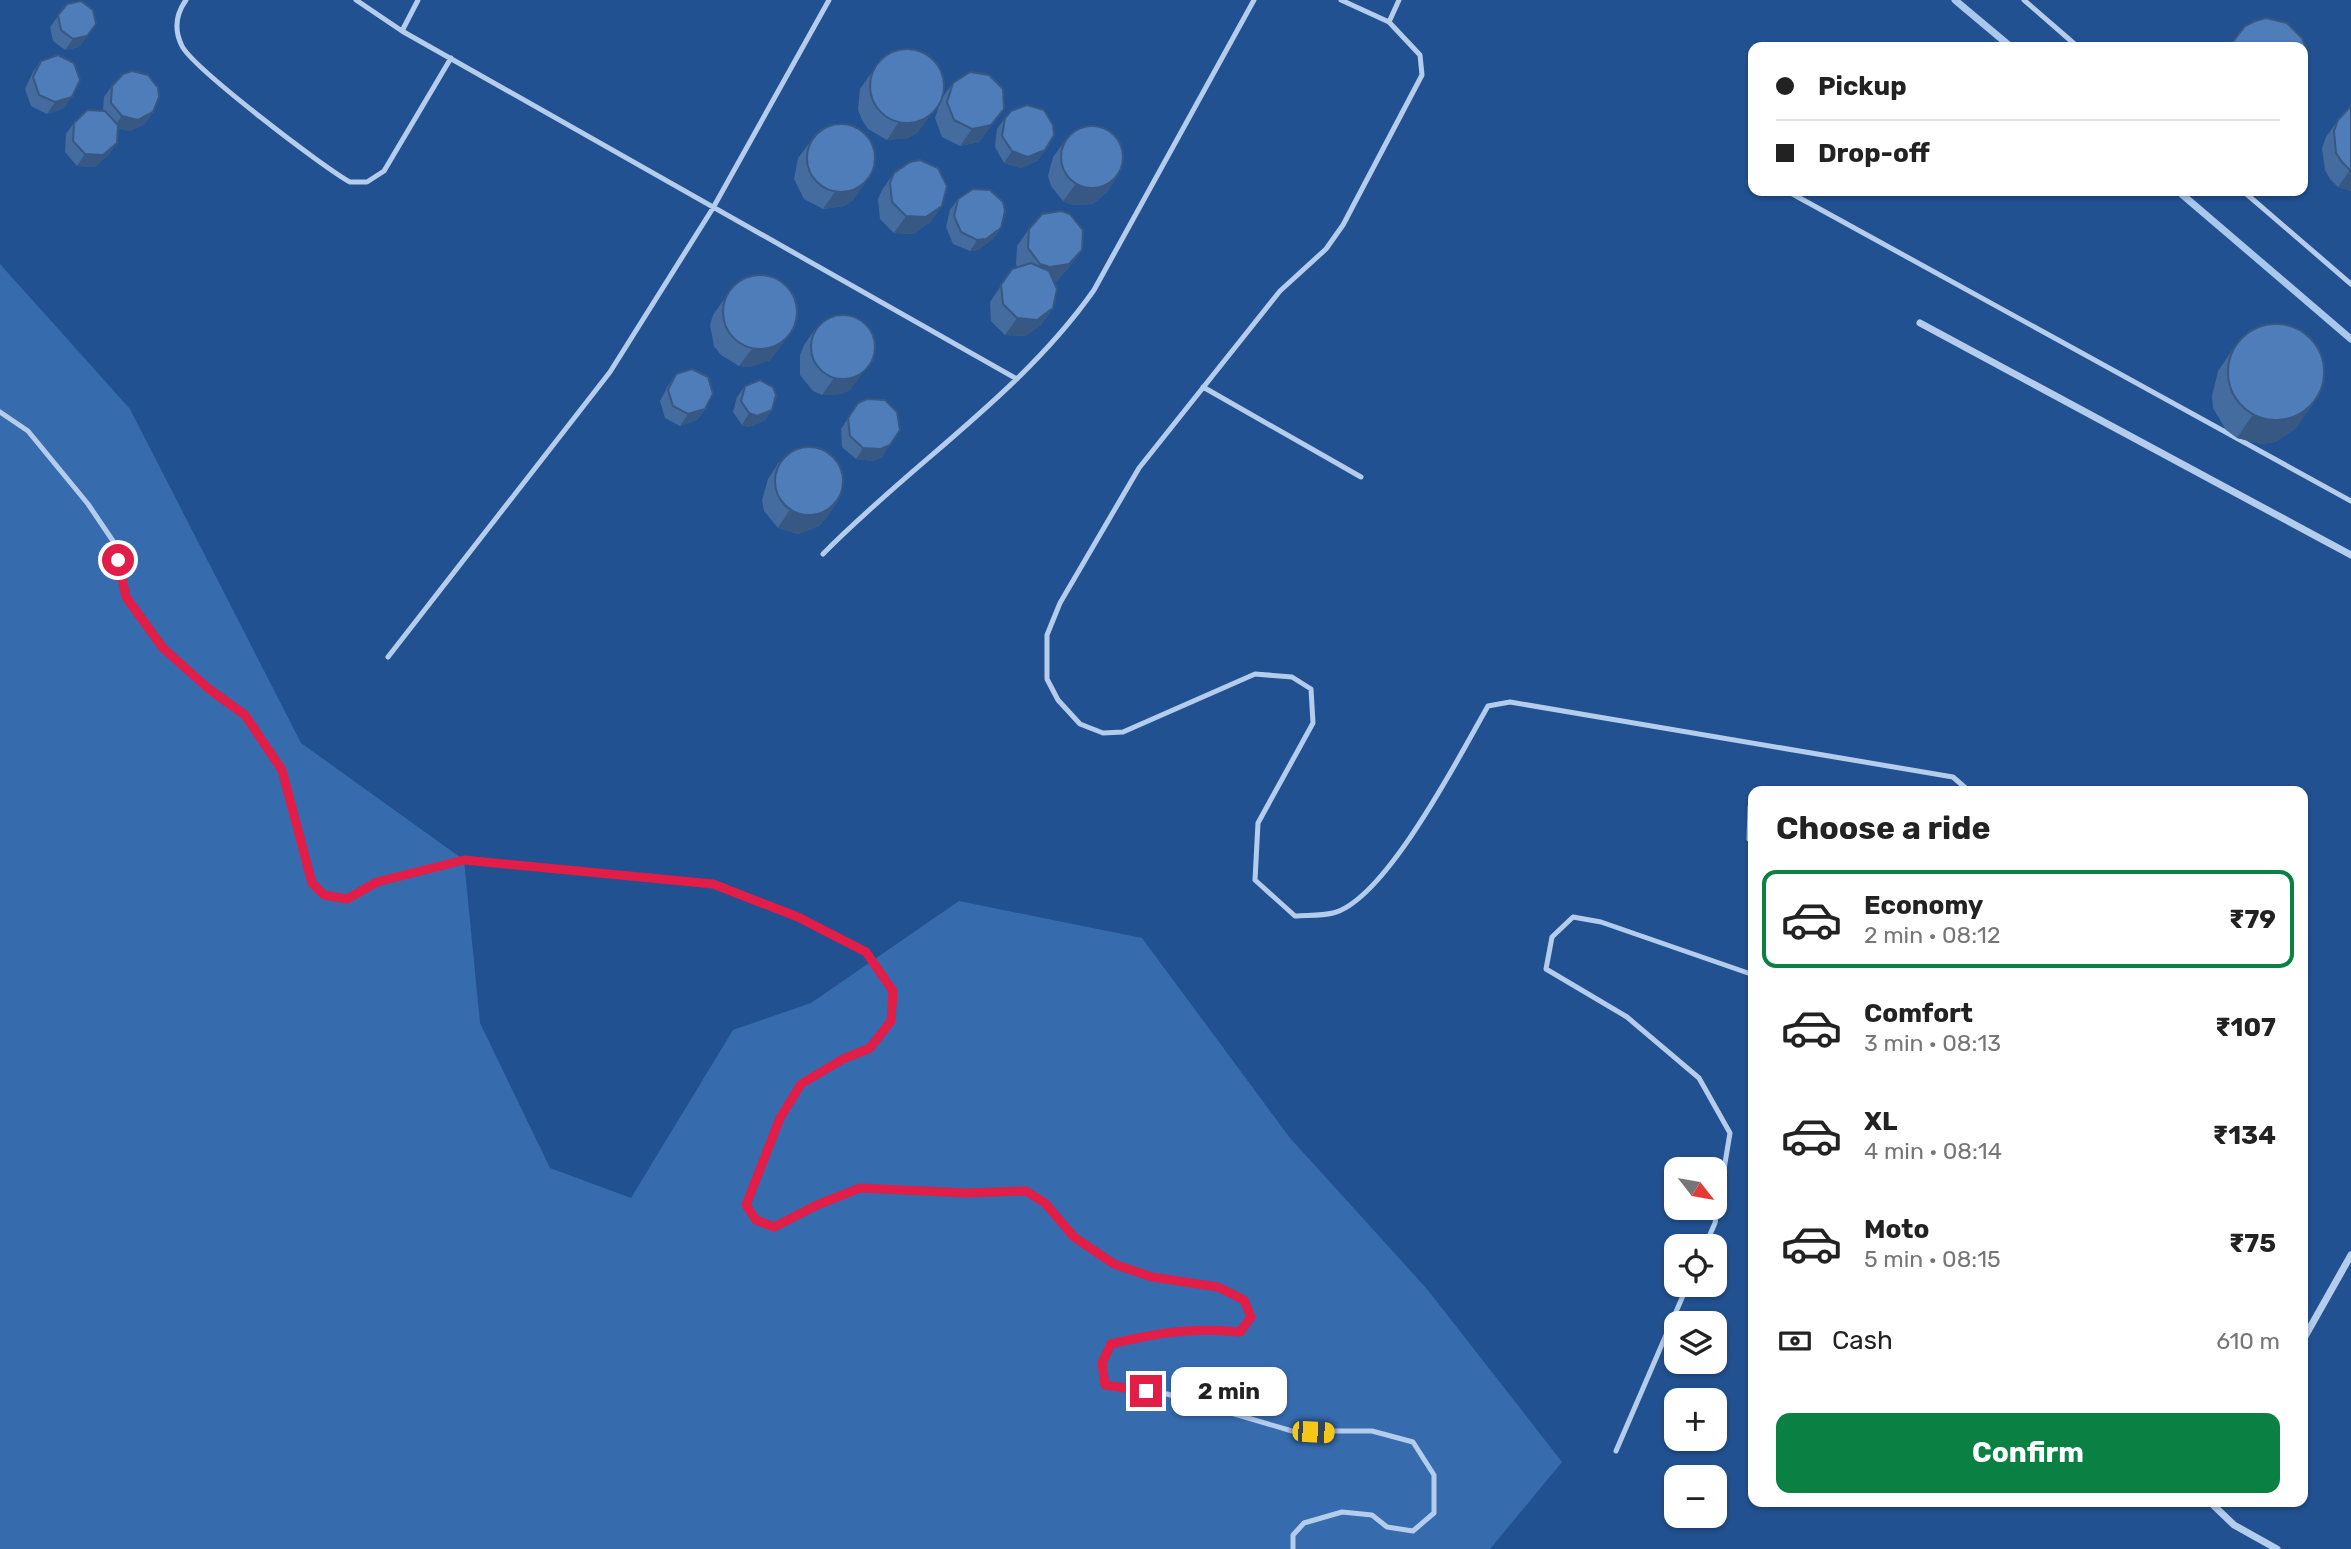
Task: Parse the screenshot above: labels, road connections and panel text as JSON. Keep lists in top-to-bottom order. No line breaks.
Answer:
{"north":"bottom right","page":{"banner":["Pickup","Drop-off"],"heading":"Choose a ride","list":[{"name":"Economy","note":"2 min · 08:12","value":"₹79"},{"name":"Comfort","note":"3 min · 08:13","value":"₹107"},{"name":"XL","note":"4 min · 08:14","value":"₹134"},{"name":"Moto","note":"5 min · 08:15","value":"₹75"}],"map_buttons":["+","−"],"pay":["Cash","610 m"],"bubble":"2 min","buttons":"Confirm"}}
